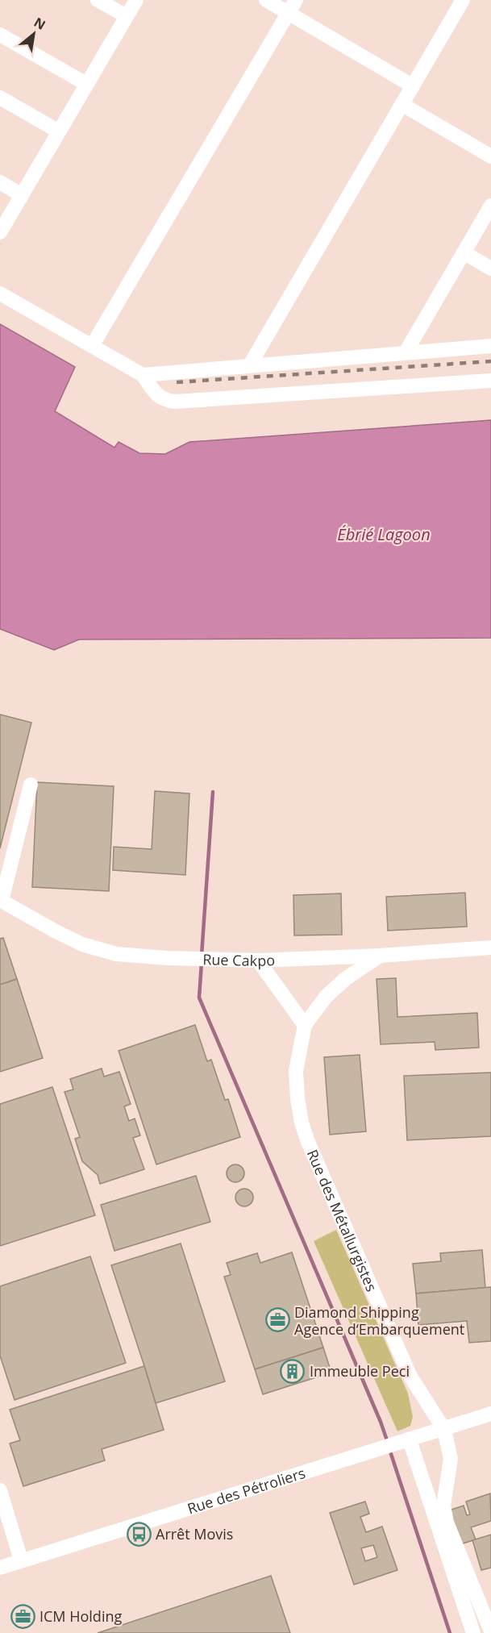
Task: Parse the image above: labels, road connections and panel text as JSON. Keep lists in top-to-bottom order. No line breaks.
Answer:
{"streets":{"street":["Rue Cakpo","Rue des Métallurgistes","Rue des Pétroliers"]},"crossings":[["Rue Cakpo","Rue des Métallurgistes"],["Rue des Métallurgistes","Rue des Pétroliers"]],"water":["Ébrié Lagoon"],"places":{"office":["Diamond Shipping Agence d‘Embarquement","ICM Holding"],"building":["Immeuble Peci"],"bus stop":["Arrêt Movis"]},"north":"top right"}
